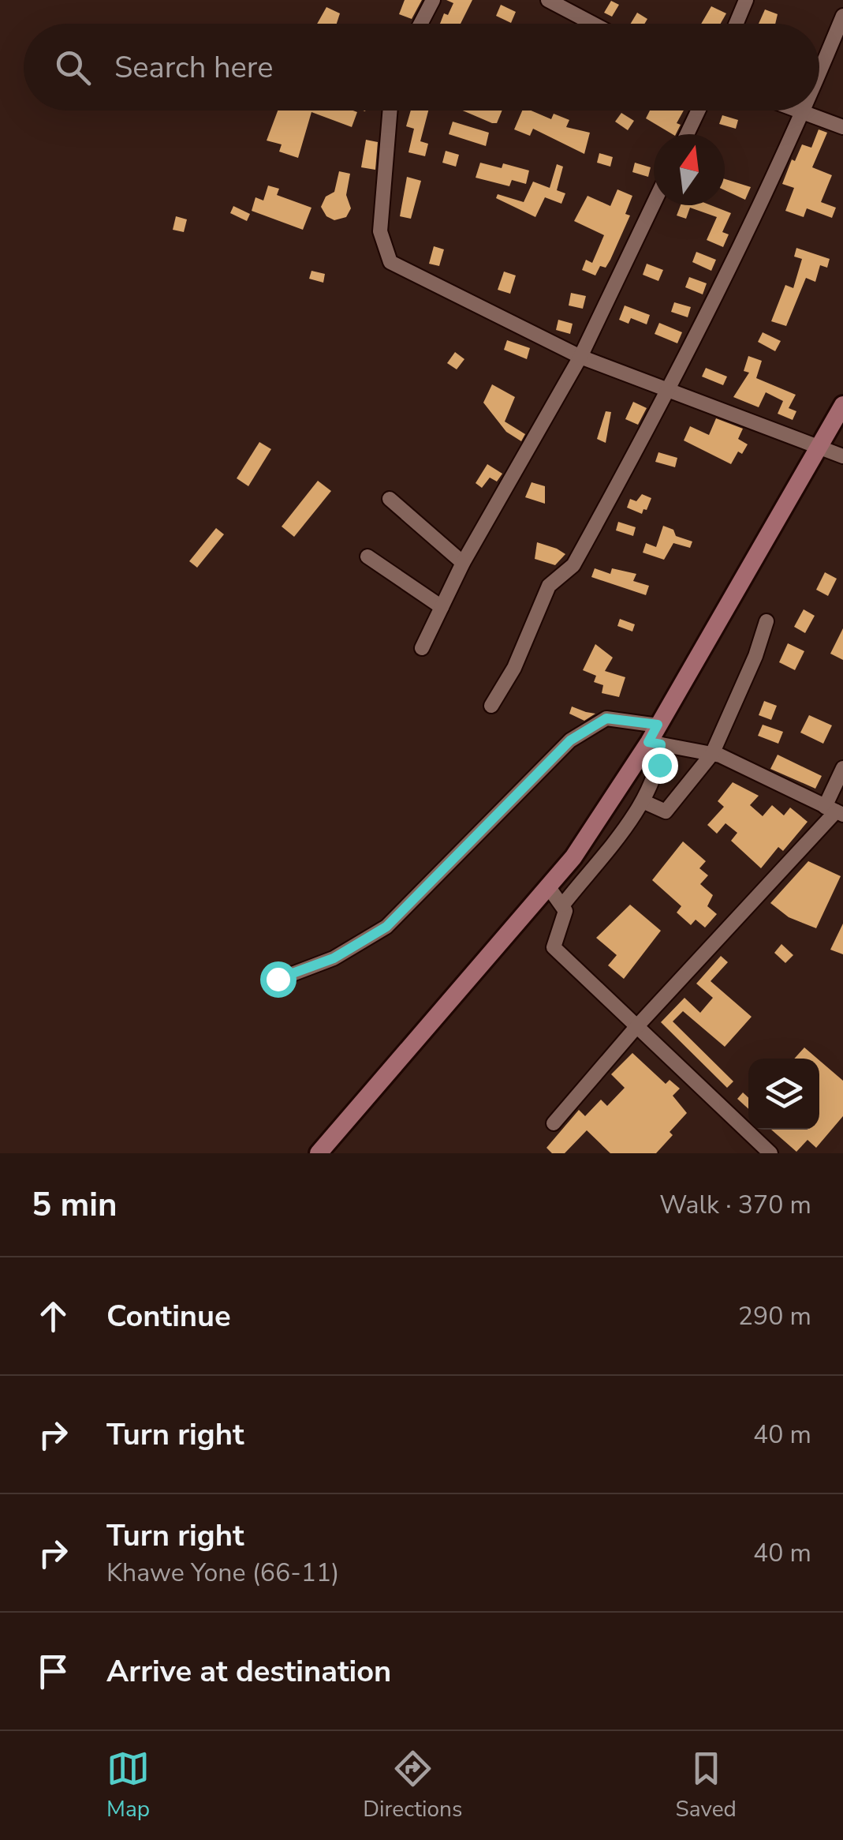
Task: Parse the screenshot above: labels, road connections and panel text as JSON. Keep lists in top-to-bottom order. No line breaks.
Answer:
{"north":"top","page":{"search":"Search here","heading":["5 min","Walk · 370 m"],"list":[["Continue","290 m"],["Turn right","40 m"],["Turn right","Khawe Yone (66-11)","40 m"],"Arrive at destination"],"nav":["Map","Directions","Saved"]}}
